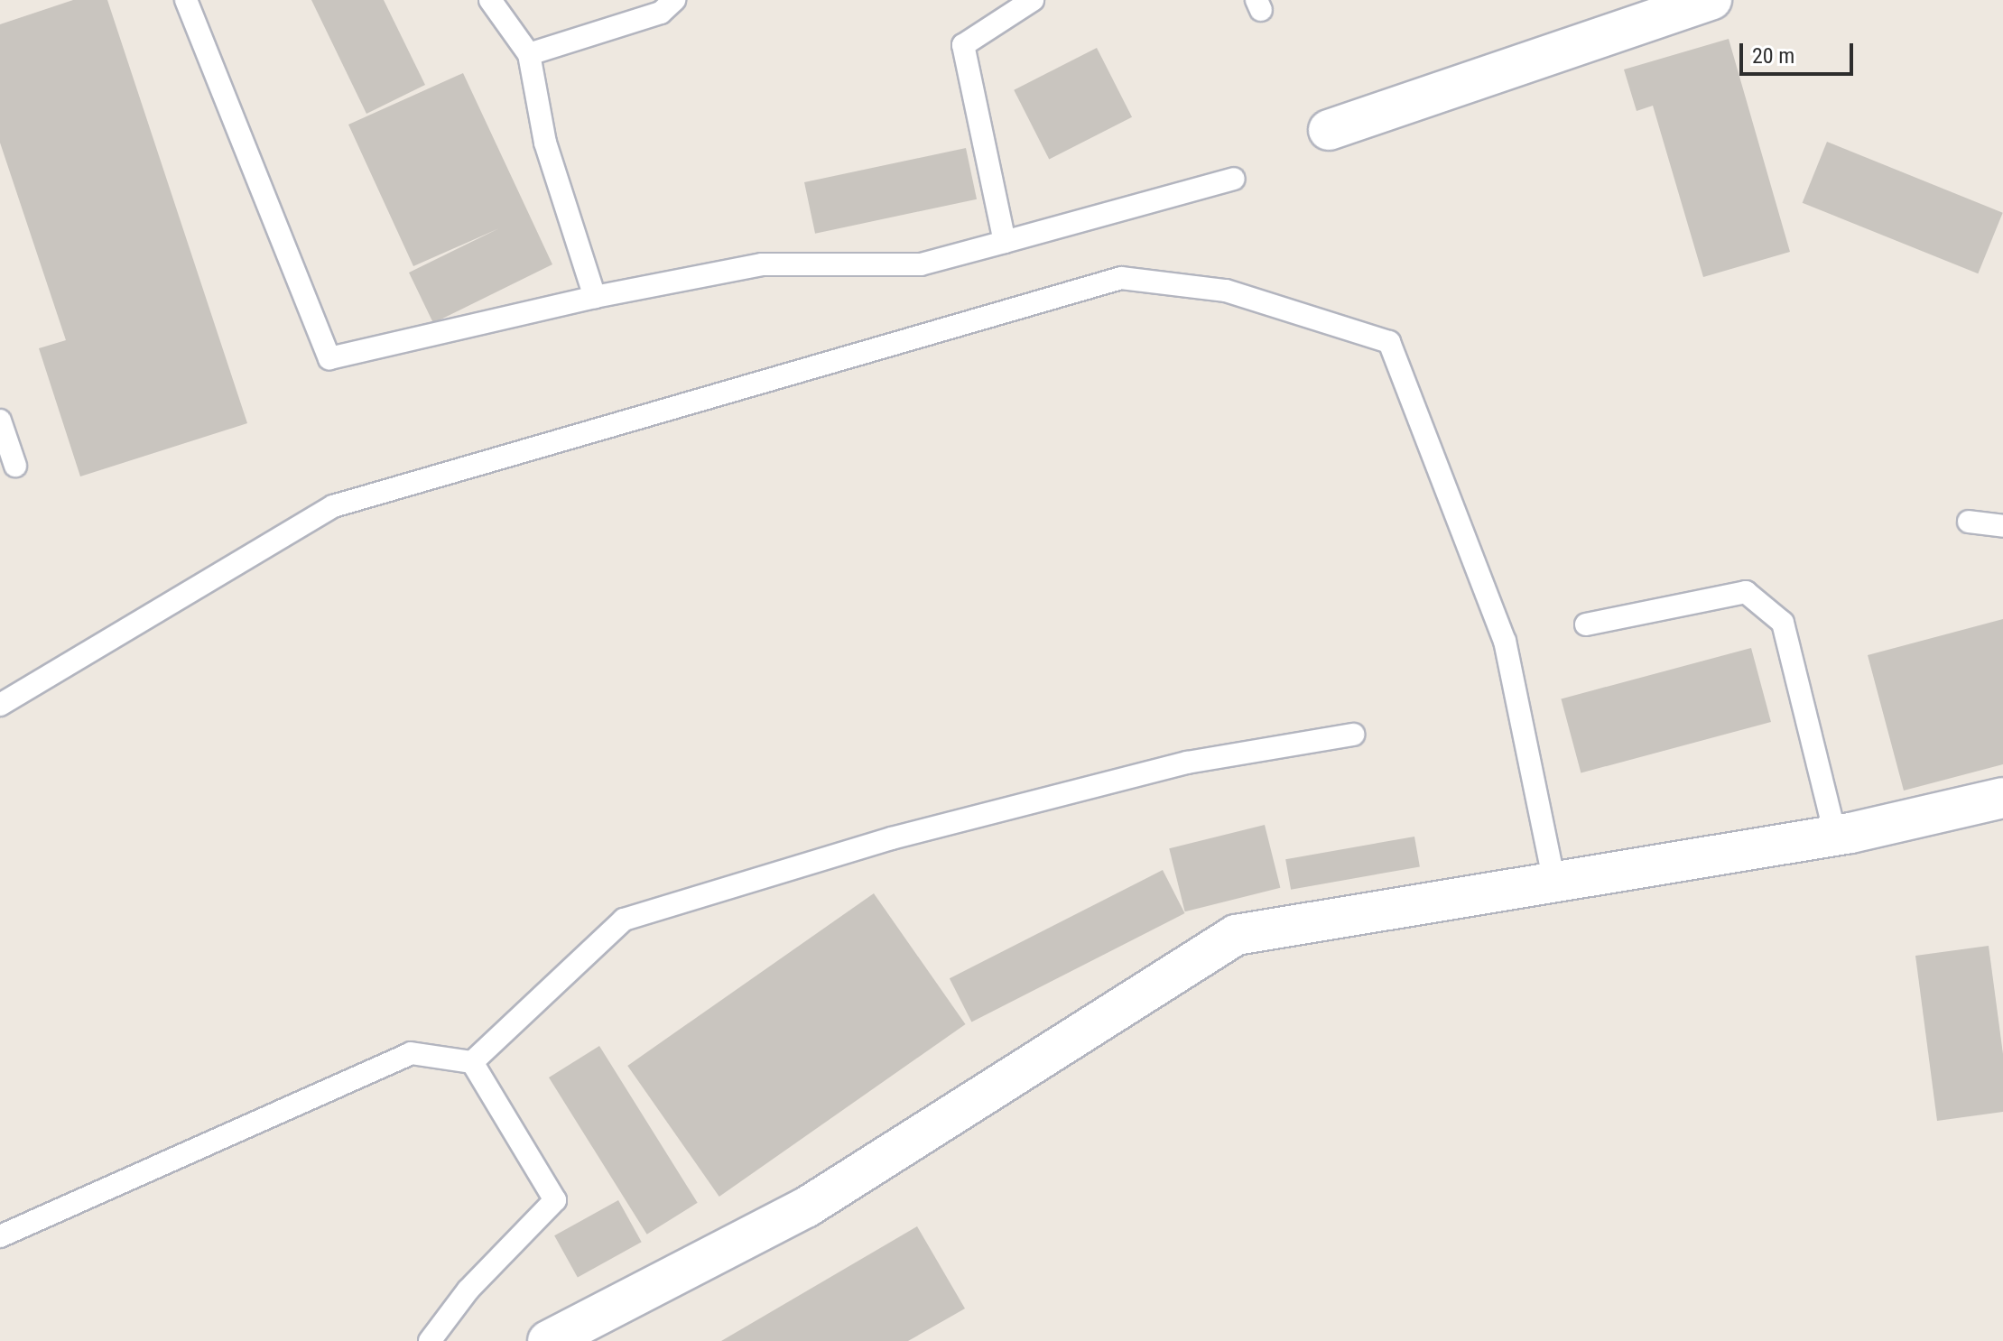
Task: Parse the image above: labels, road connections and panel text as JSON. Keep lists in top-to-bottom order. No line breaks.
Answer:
{"scale_bar":"20 m"}
